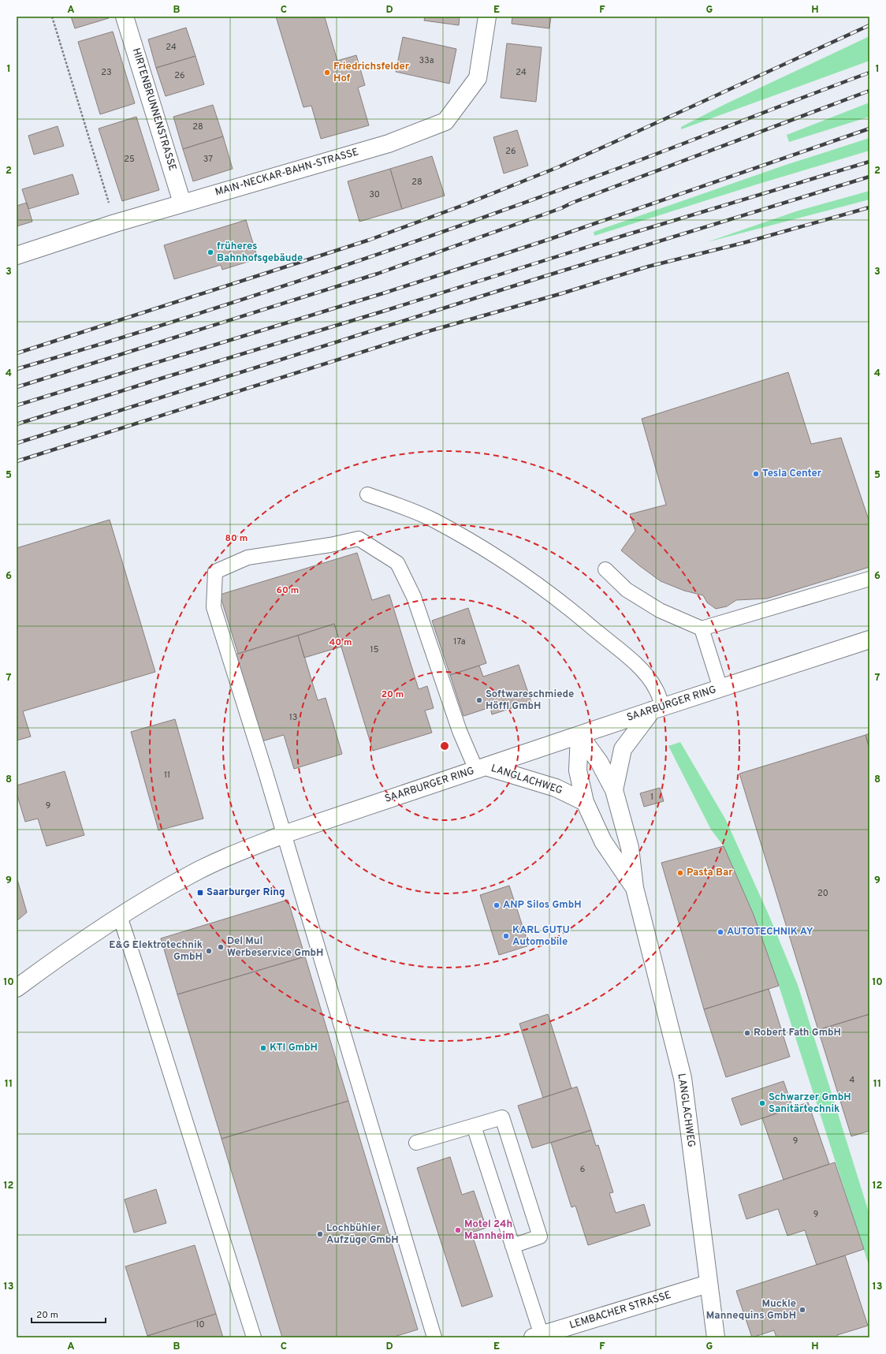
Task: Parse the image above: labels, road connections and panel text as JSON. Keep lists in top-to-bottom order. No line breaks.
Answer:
{"streets":{"street":["HIRTENBRUNNENSTRASSE","MAIN-NECKAR-BAHN-STRASSE","SAARBURGER RING","LANGLACHWEG","LEMBACHER STRASSE"]},"crossings":[["HIRTENBRUNNENSTRASSE","MAIN-NECKAR-BAHN-STRASSE"],["SAARBURGER RING","LANGLACHWEG"],["LANGLACHWEG","LEMBACHER STRASSE"]],"places":{"other":["Friedrichsfelder Hof","früheres Bahnhofsgebäude","Tesla Center","Softwareschmiede Höffl GmbH","Pasta Bar","ANP Silos GmbH","AUTOTECHNIK AY","KARL GUTU Automobile","Del Mul Werbeservice GmbH","E&G Elektrotechnik GmbH","Robert Fath GmbH","KTI GmbH","Schwarzer GmbH Sanitärtechnik","Motel 24h Mannheim","Lochbühler Aufzüge GmbH","Muckle Mannequins GmbH"],"transit":["Saarburger Ring"]},"house_numbers":["24","33a","23","24","26","28","26","25","37","28","30","17a","15","13","11","1","9","20","4","9","6","9","10"],"scale_bar":"20 m","grid":{"columns":["A","B","C","D","E","F","G","H"],"rows":["1","2","3","4","5","6","7","8","9","10","11","12","13"]},"rings":["80 m","60 m","40 m","20 m"]}
